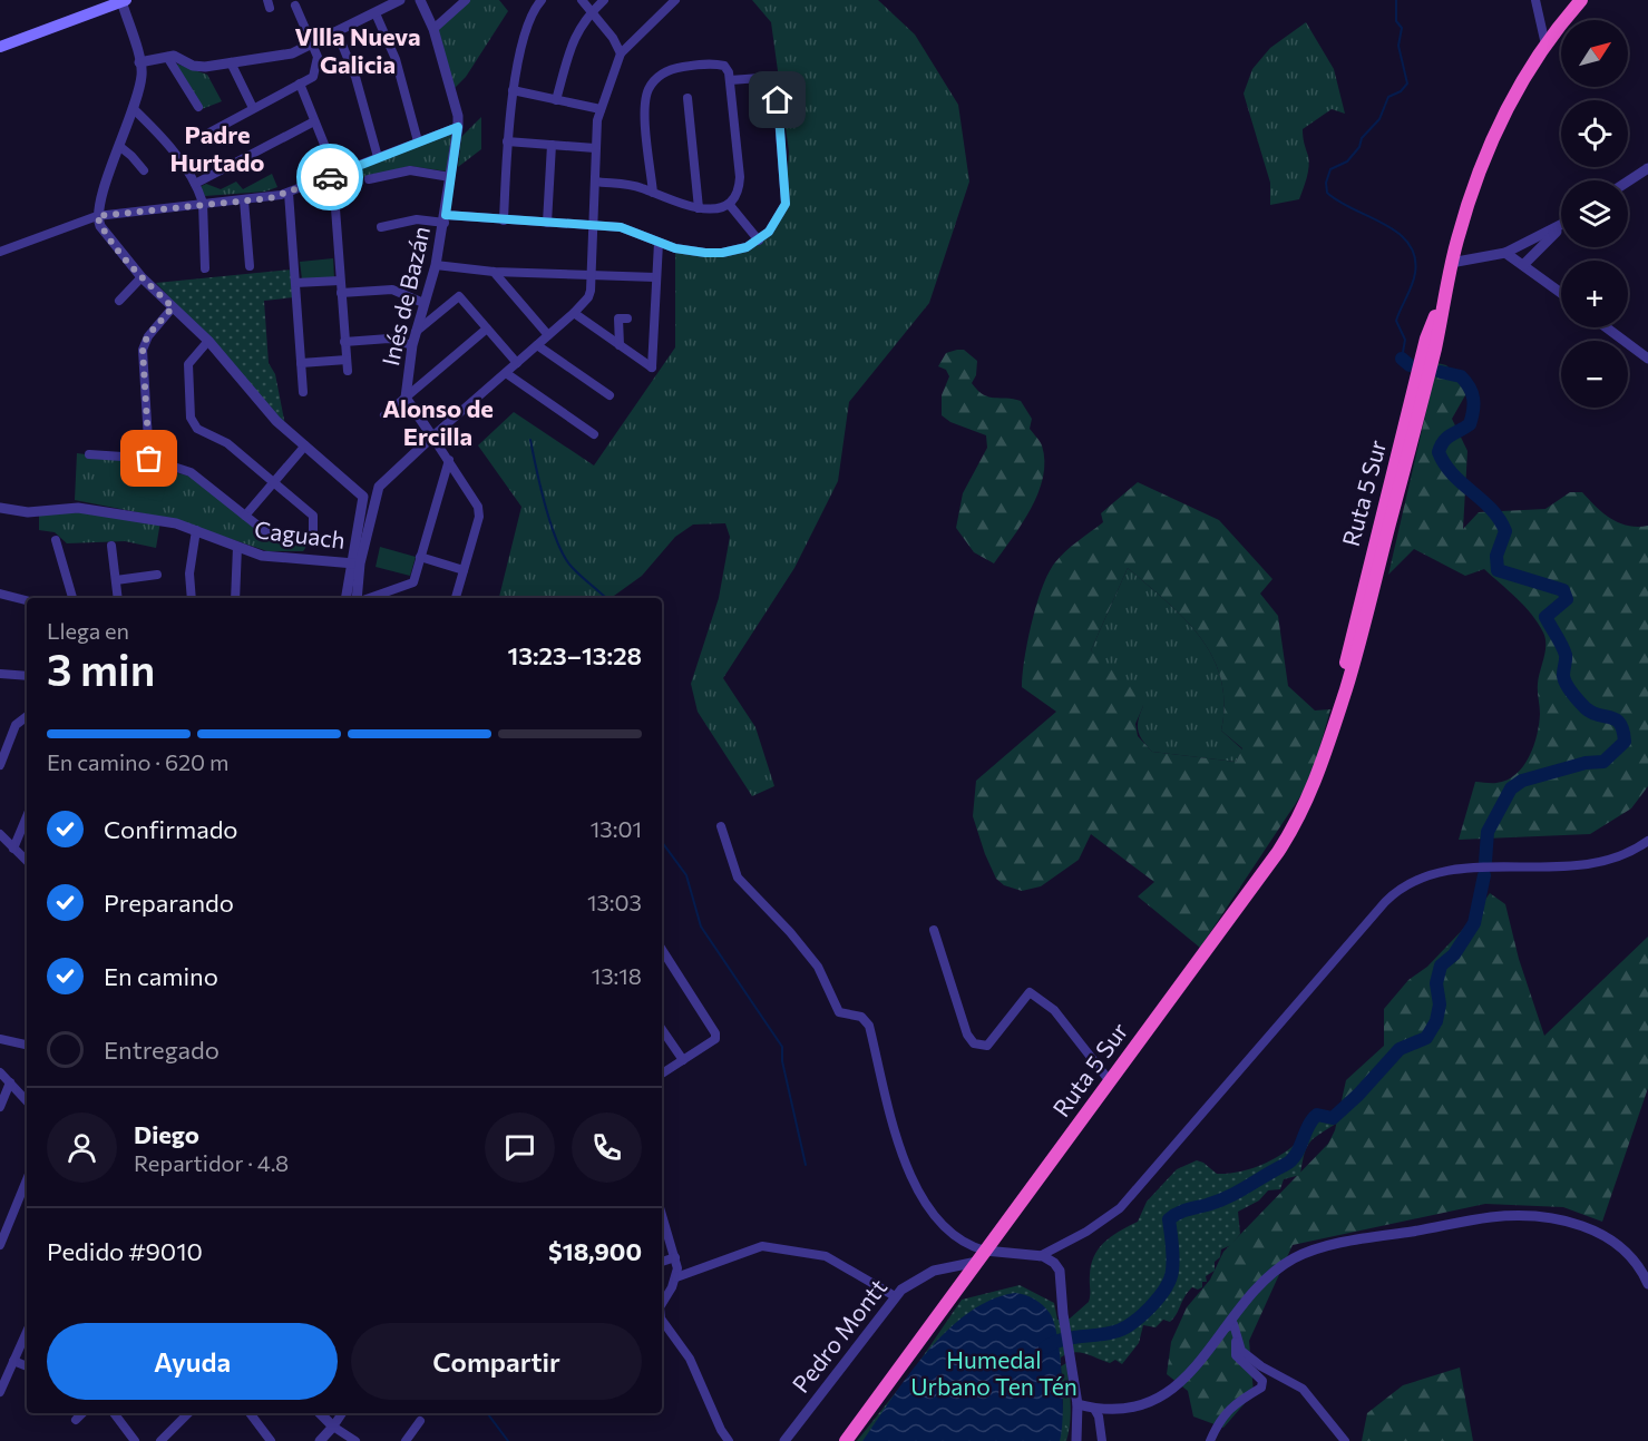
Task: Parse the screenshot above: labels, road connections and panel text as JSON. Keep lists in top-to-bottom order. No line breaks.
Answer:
{"streets":{"highway":["Ruta 5 Sur"],"street":["Inés de Bazán","Caguach","Pedro Montt"]},"crossings":[["Ruta 5 Sur","Pedro Montt"]],"districts":["Vllla Nueva Galicia","Padre Hurtado","Alonso de Ercilla"],"parks":["Humedal Urbano Ten Tén"],"north":"top right","page":{"map_buttons":["+","−"],"heading":["3 min","Llega en","13:23–13:28"],"panel":["Diego","Repartidor · 4.8","Pedido #9010","$18,900"],"bar":"En camino · 620 m","list":[["Confirmado","13:01"],["Preparando","13:03"],["En camino","13:18"],"Entregado"],"buttons":["Ayuda","Compartir"]}}
